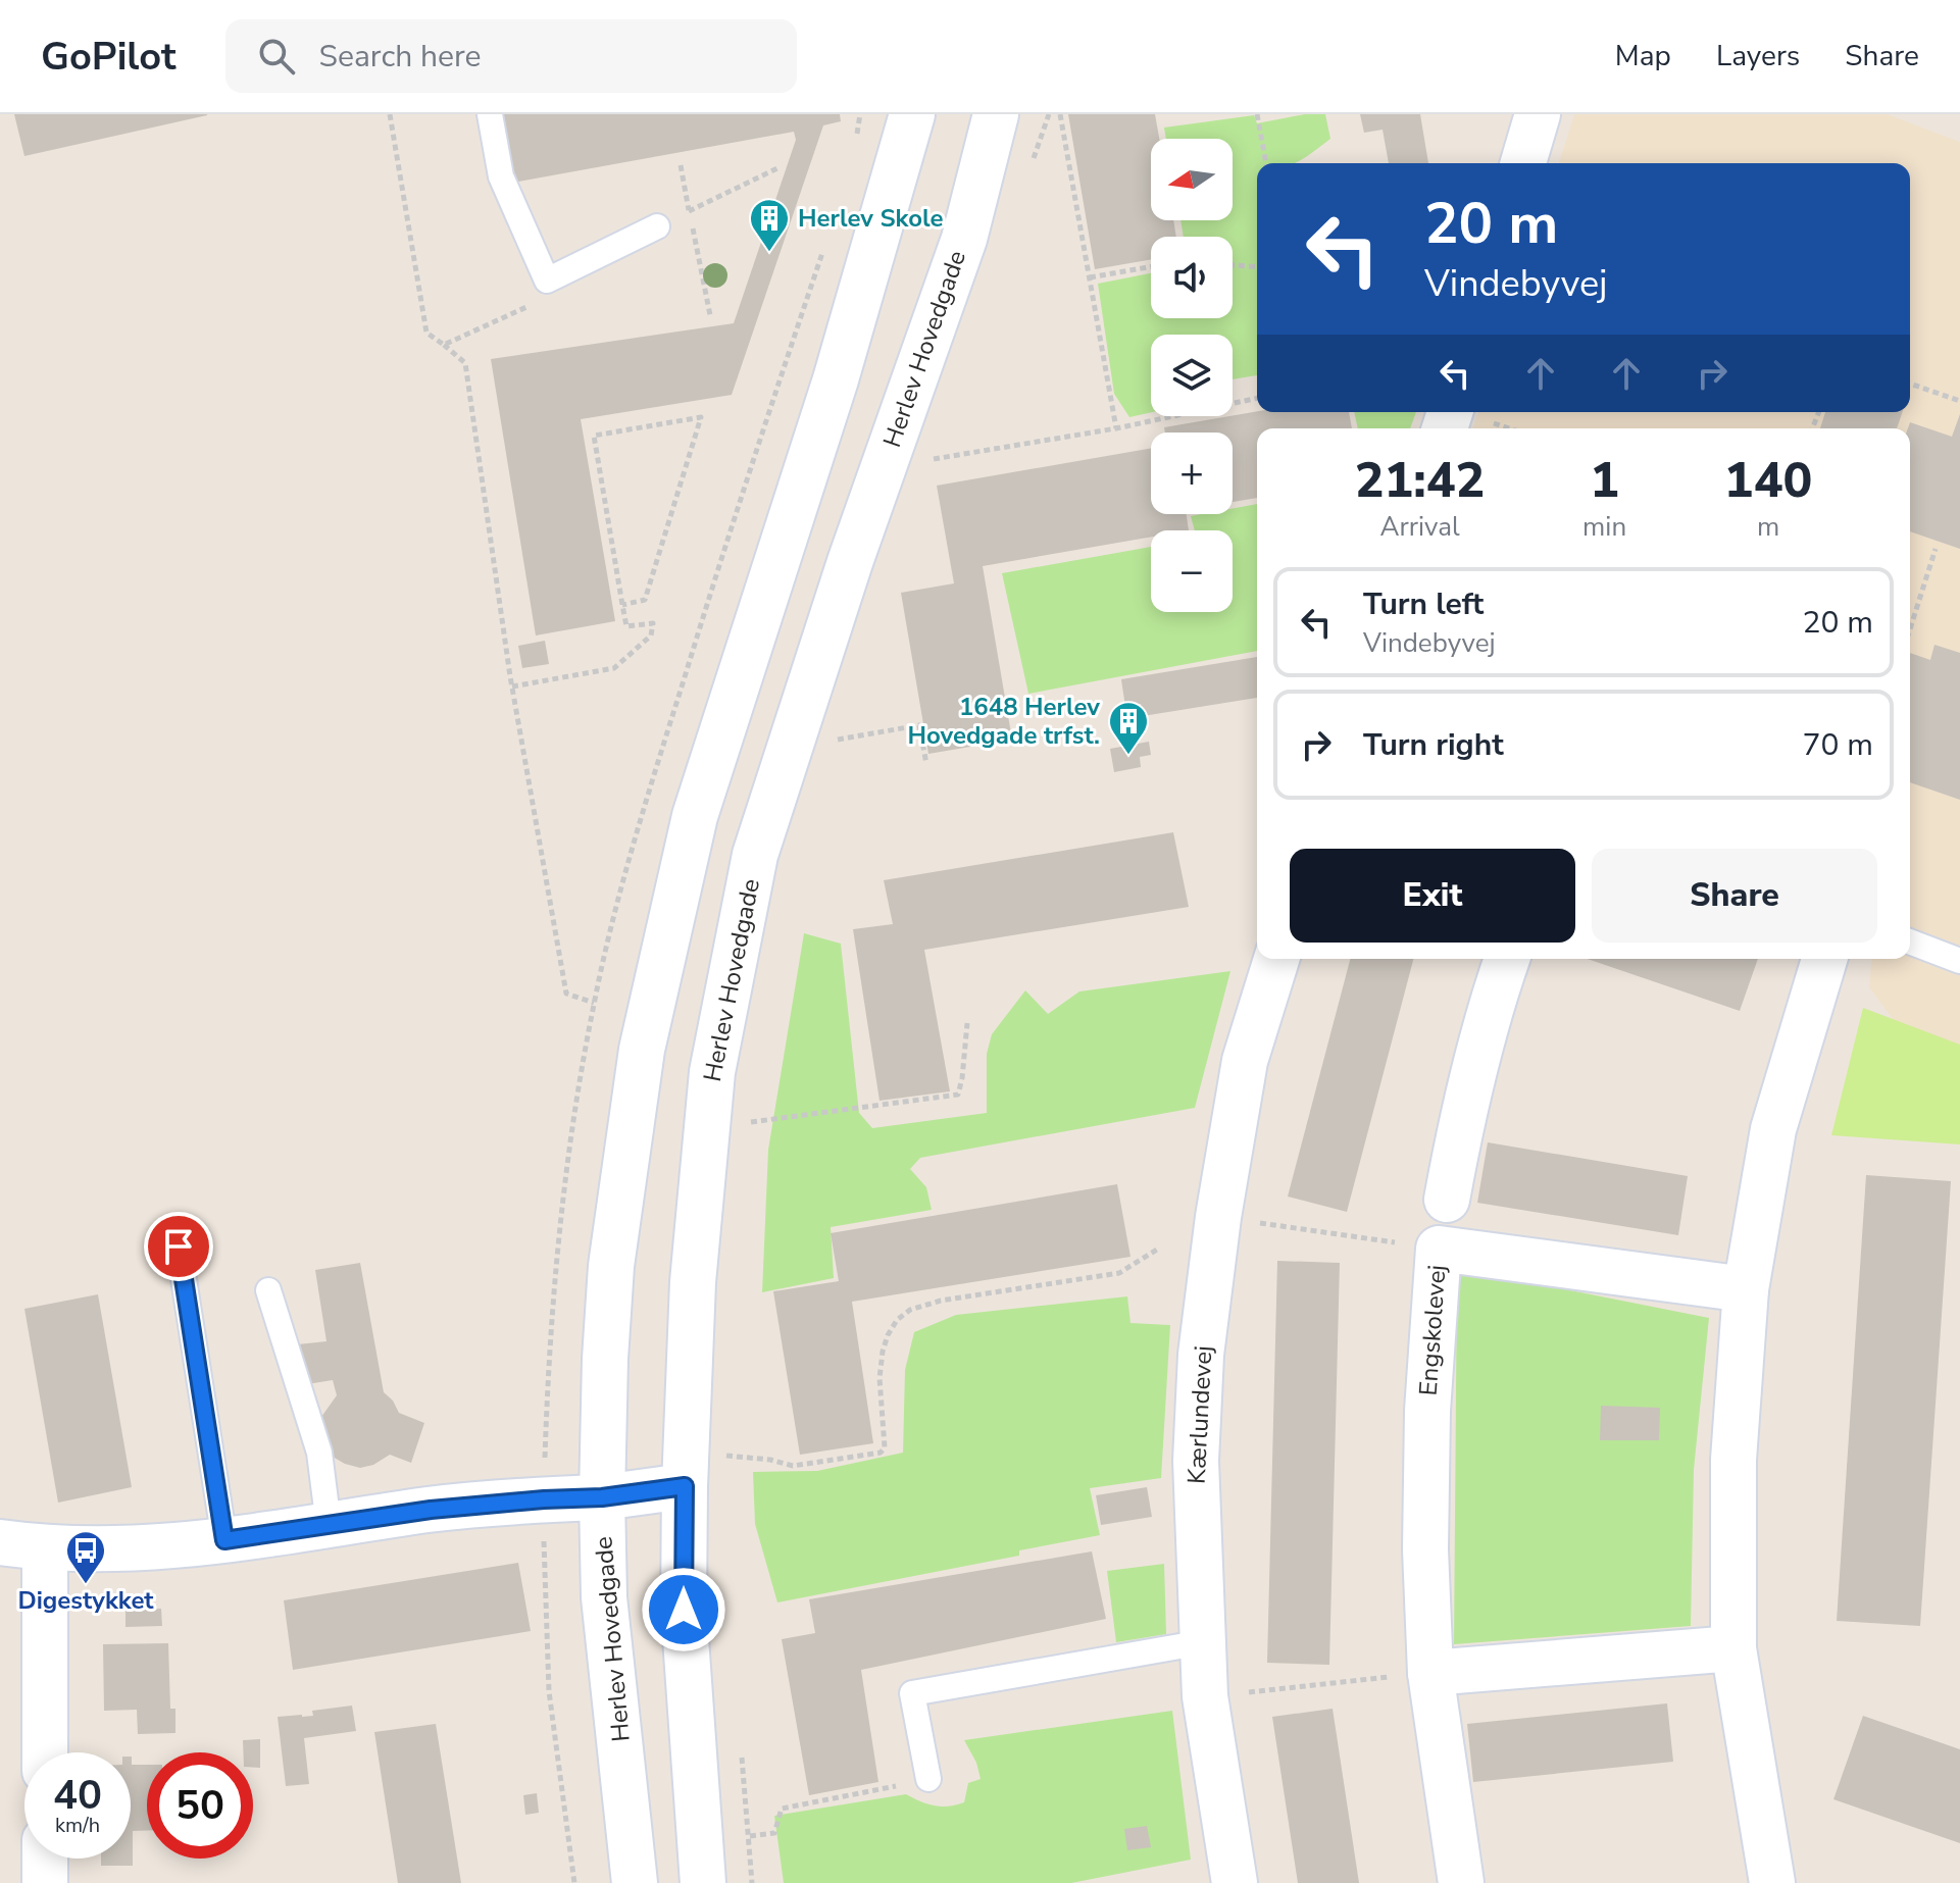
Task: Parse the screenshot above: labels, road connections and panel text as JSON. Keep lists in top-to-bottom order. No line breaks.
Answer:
{"streets":{"street":["Herlev Hovedgade","Engskolevej","Kærlundevej"]},"places":{"building":["Herlev Skole","1648 Herlev Hovedgade trfst."],"bus stop":["Digestykket"]},"north":"left","page":{"header":"GoPilot","search":"Search here","nav":["Map","Layers","Share"],"map_buttons":["+","−"],"turn":["20 m","Vindebyvej"],"eta":["21:42","Arrival","1","min","140","m"],"list":[{"name":"Turn left","note":"Vindebyvej","value":"20 m"},{"name":"Turn right","value":"70 m"}],"buttons":["Exit","Share"],"speed":"40 km/h","limit":"50"}}
